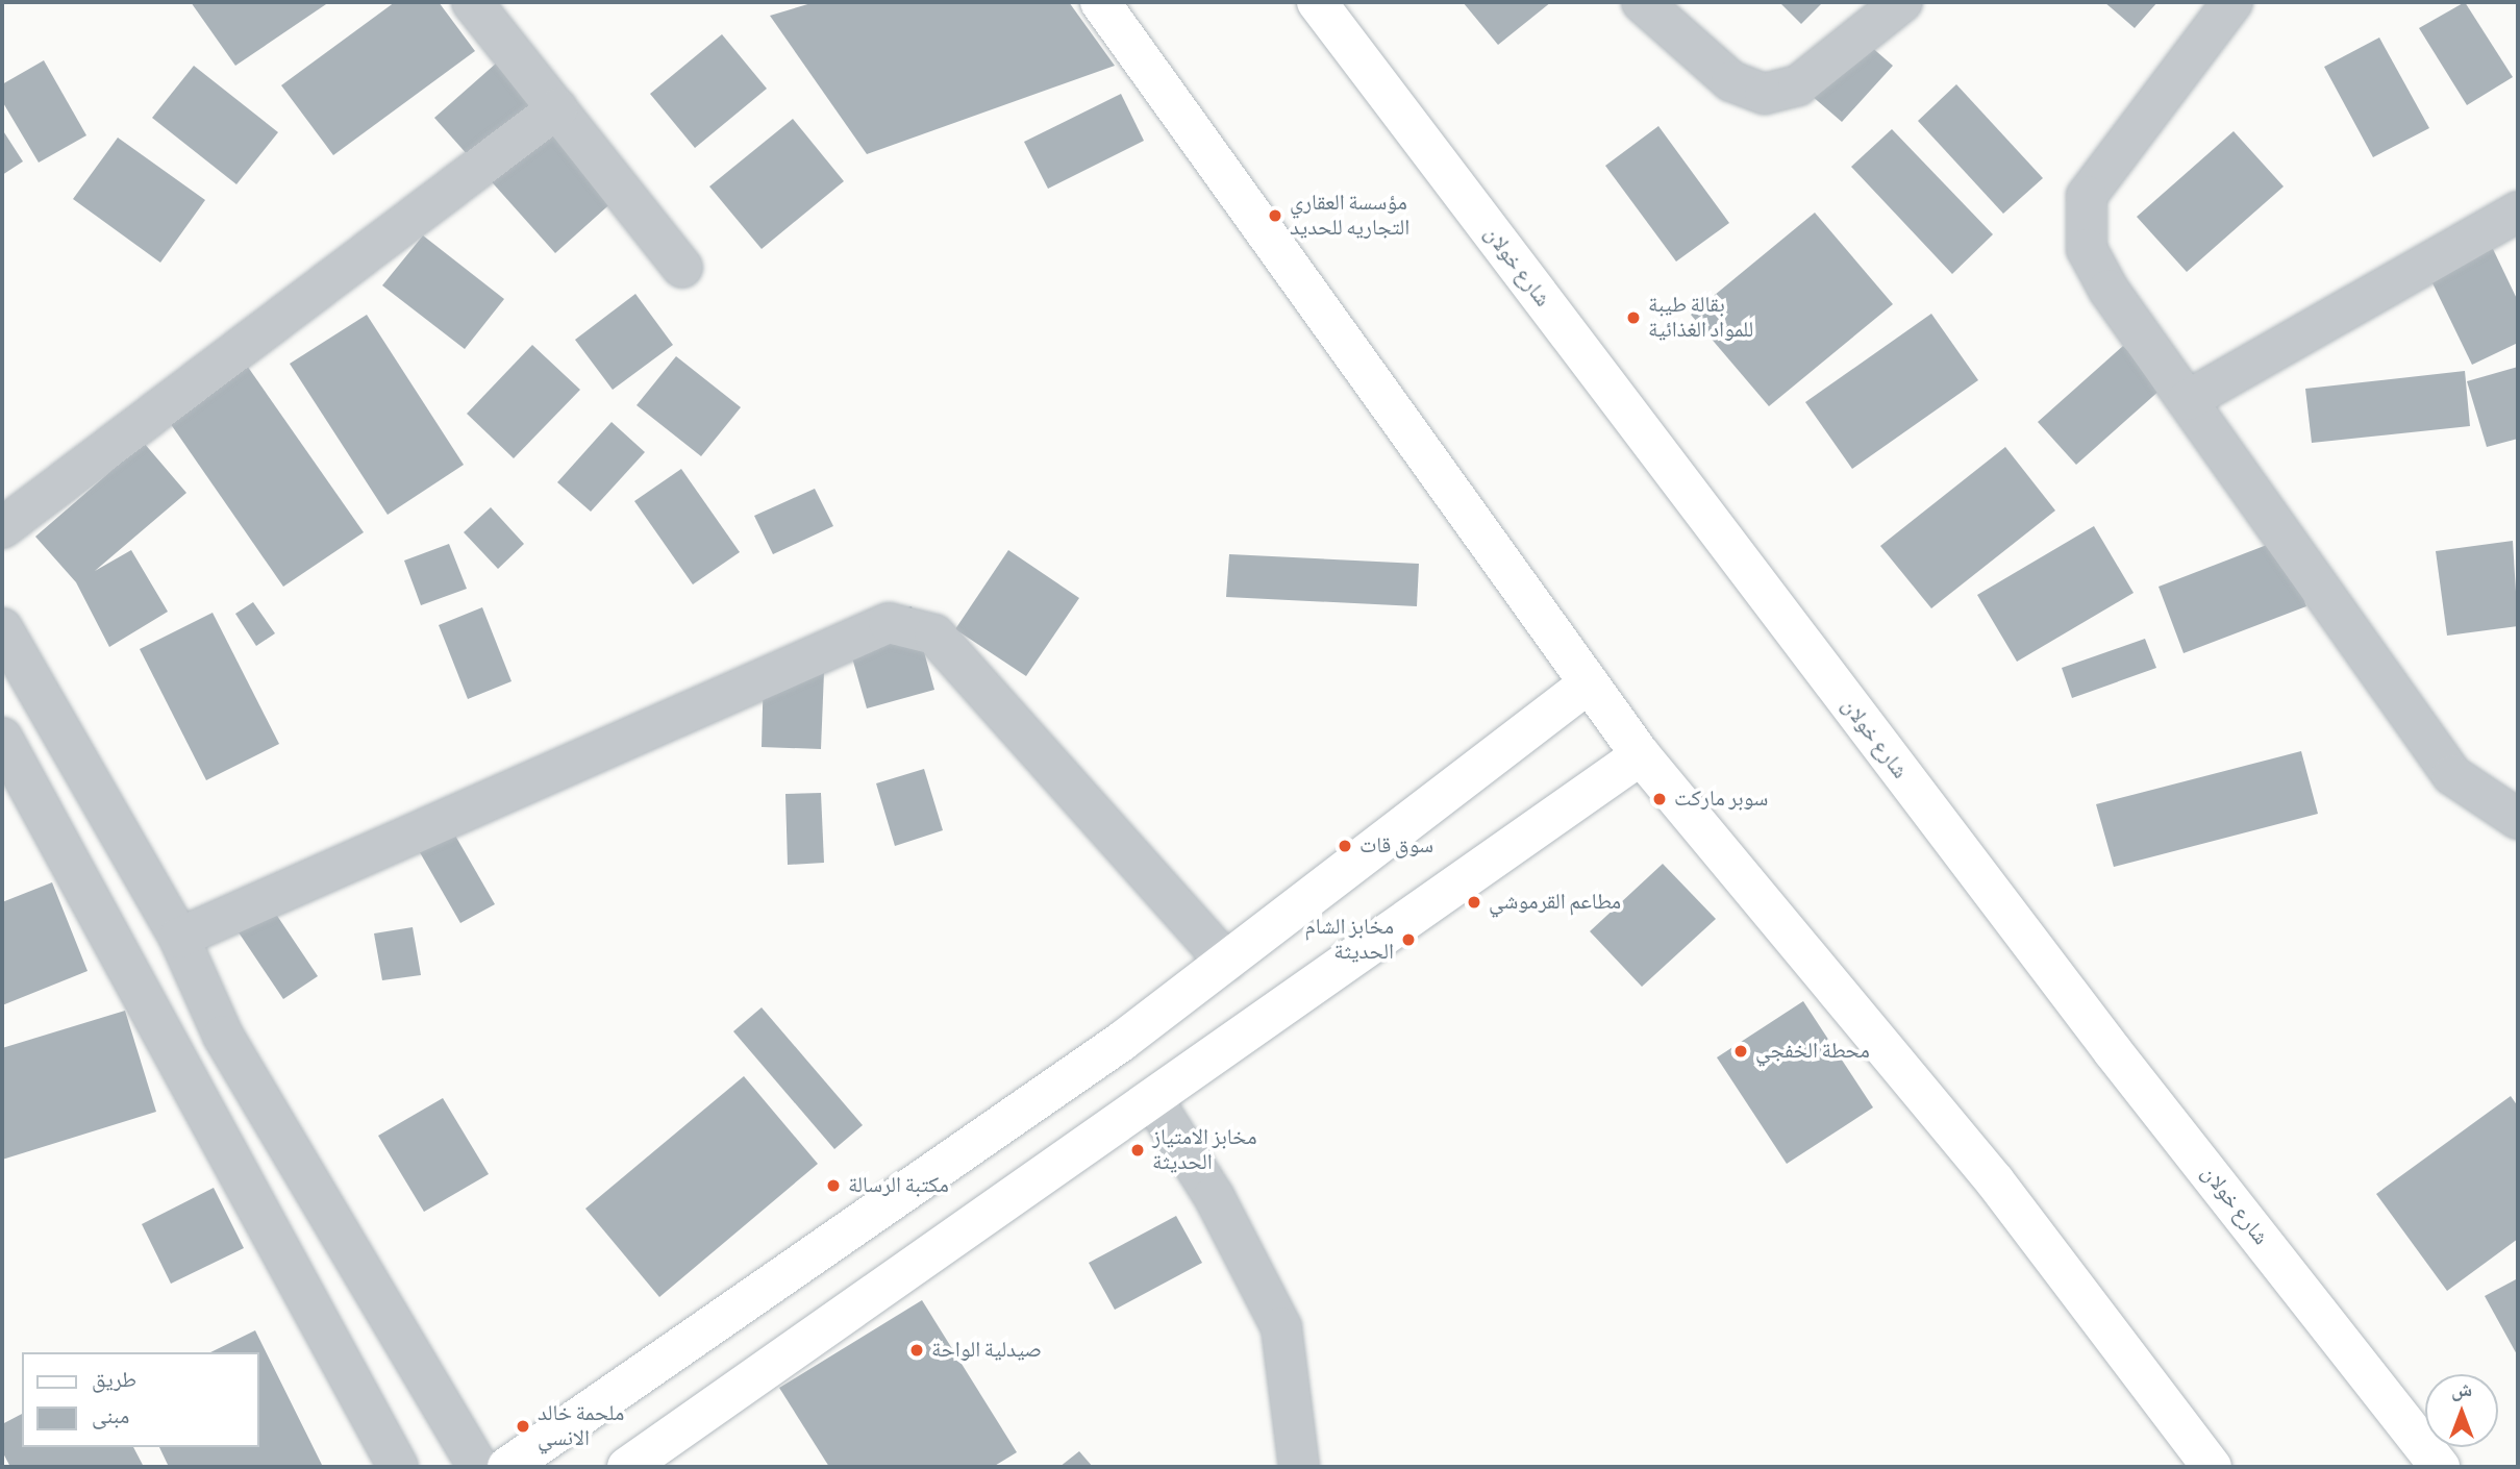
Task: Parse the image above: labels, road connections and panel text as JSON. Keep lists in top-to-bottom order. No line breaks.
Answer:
{"streets":{"main road":["شارع خولان"]},"places":["مؤسسة العقاري التجاريه للحديد","بقالة طيبة للمواد الغذائية","سوبر ماركت","سوق قات","مطاعم القرموشي","مخابز الشام الحديثة","محطة الخفجي","مخابز الامتياز الحديثة","مكتبة الرسالة","صيدلية الواحة","ملحمة خالد الانسي"],"legend":["طريق","مبنى"],"north":"top"}
